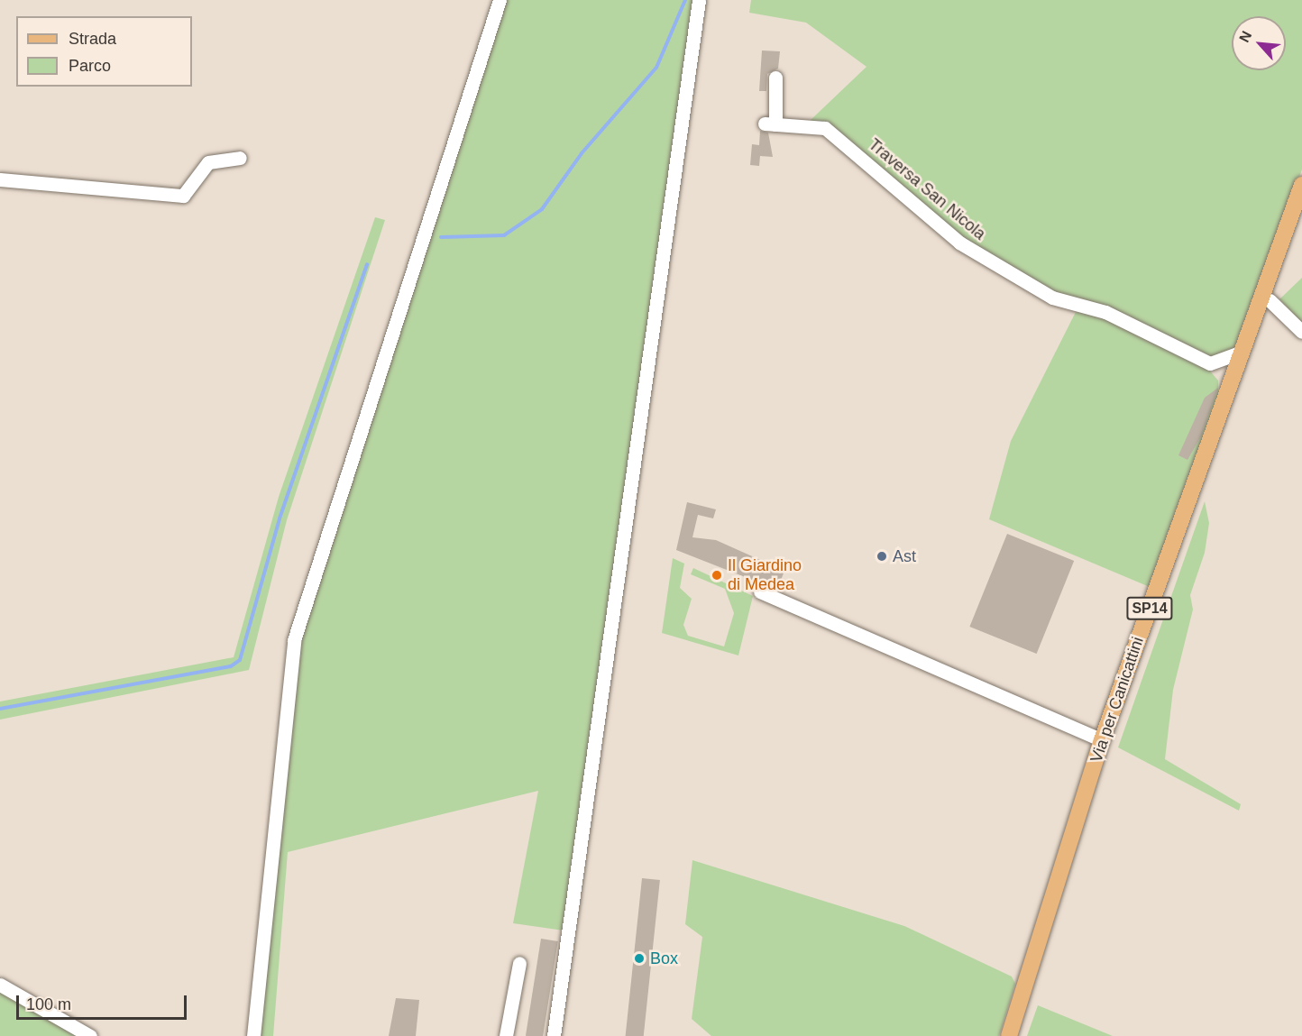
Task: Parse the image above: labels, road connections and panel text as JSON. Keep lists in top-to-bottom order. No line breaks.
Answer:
{"streets":{"main road":["SP14","Via per Canicattini"],"street":["Traversa San Nicola"]},"crossings":[["Traversa San Nicola","Via per Canicattini"]],"places":["Ast","Il Giardino di Medea","Box"],"legend":["Strada","Parco"],"scale_bar":"100 m","north":"top left"}
